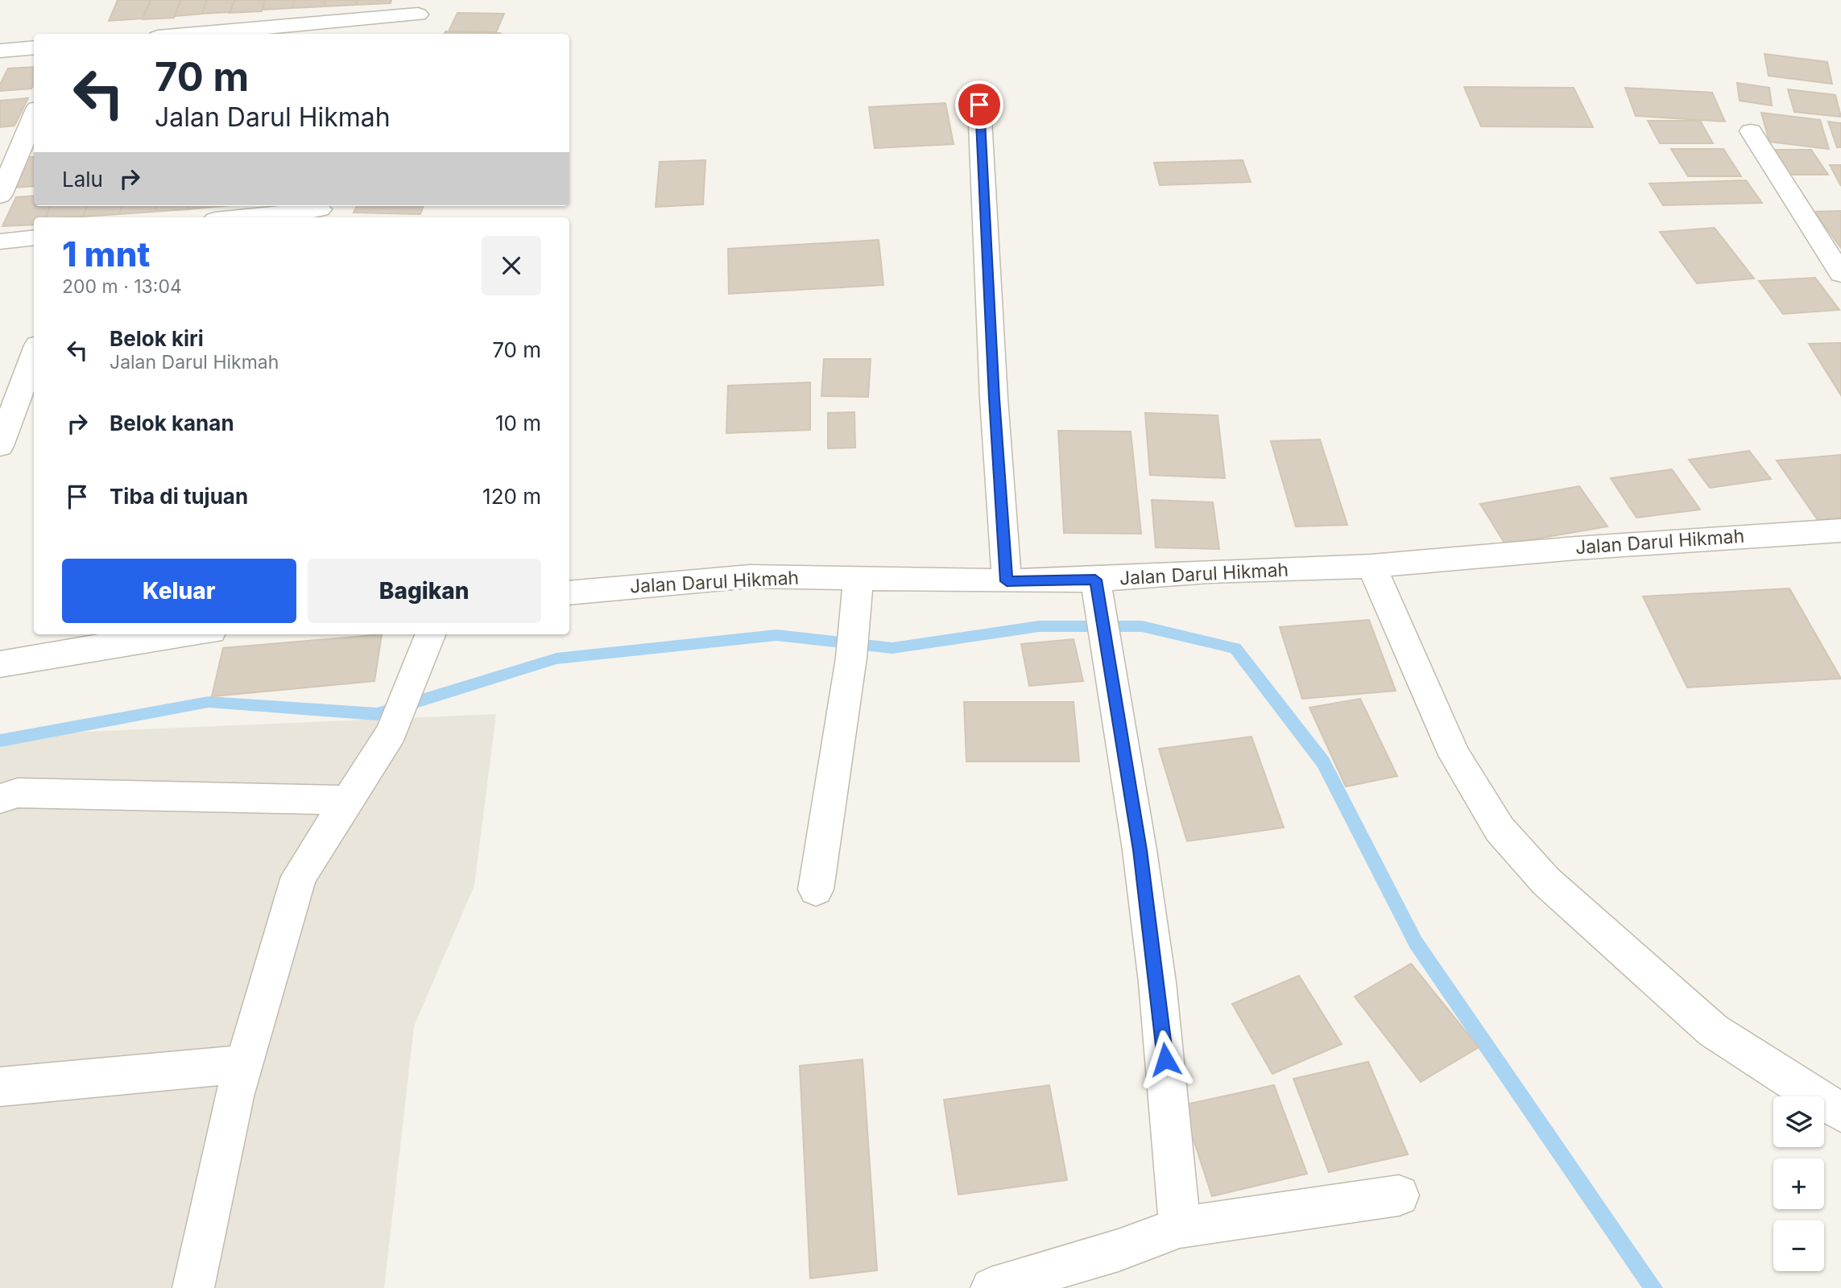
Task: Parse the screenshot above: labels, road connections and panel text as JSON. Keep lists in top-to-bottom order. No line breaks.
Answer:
{"streets":{"street":["Jalan Darul Hikmah"]},"page":{"turn":["70 m","Jalan Darul Hikmah"],"then":"Lalu","heading":["1 mnt","200 m · 13:04"],"list":[{"name":"Belok kiri","note":"Jalan Darul Hikmah","value":"70 m"},{"name":"Belok kanan","value":"10 m"},{"name":"Tiba di tujuan","value":"120 m"}],"buttons":["Keluar","Bagikan"],"map_buttons":["+","−"]}}
